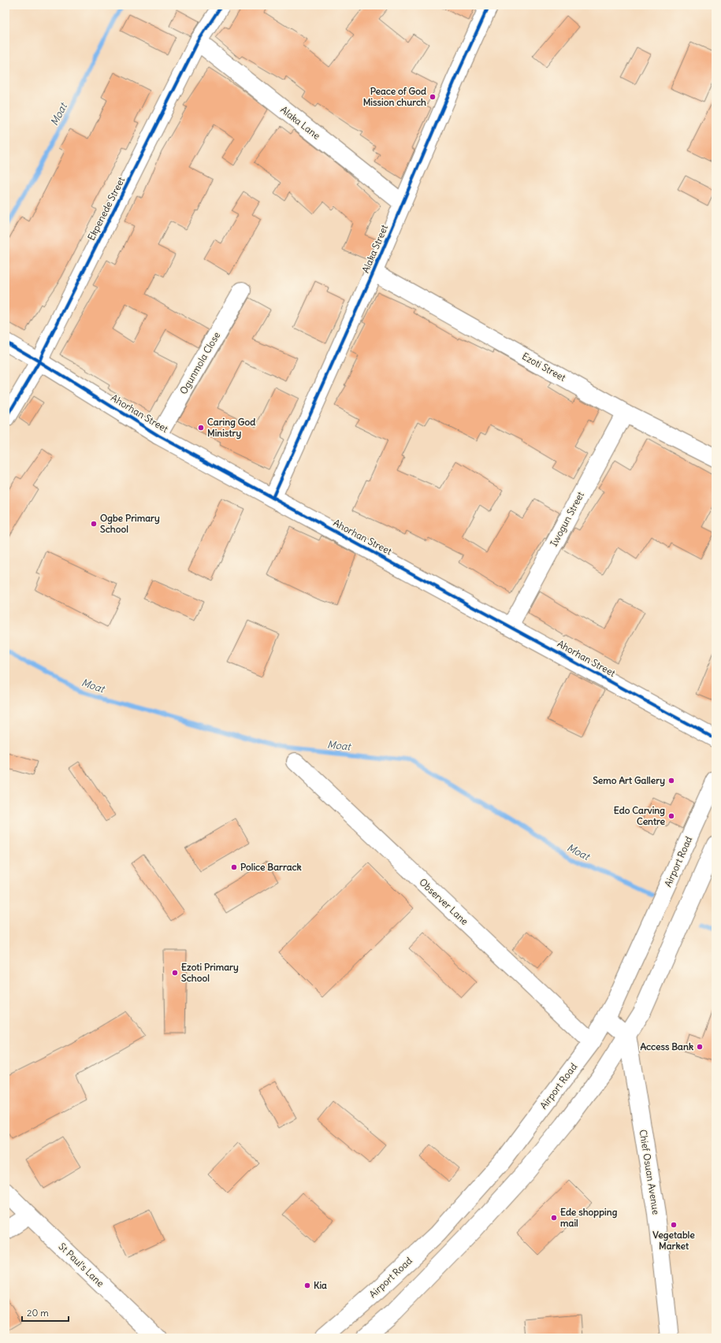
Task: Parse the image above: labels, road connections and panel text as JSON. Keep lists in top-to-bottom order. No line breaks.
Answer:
{"streets":{"street":["Alaka Lane","Ekpenede Street","Alaka Street","Ogunmola Close","Ezoti Street","Ahorhan Street","Iwogun Street","Airport Road","Observer Lane","Chief Osuan Avenue","St Paul's Lane"]},"crossings":[["Alaka Lane","Ekpenede Street"],["Alaka Lane","Alaka Street"],["Ekpenede Street","Ahorhan Street"],["Alaka Street","Ezoti Street"],["Alaka Street","Ahorhan Street"],["Ogunmola Close","Ahorhan Street"],["Ezoti Street","Iwogun Street"],["Ahorhan Street","Iwogun Street"],["Airport Road","Observer Lane"]],"water":["Moat"],"places":["Peace of God Mission church","Caring God Ministry","Ogbe Primary School","Semo Art Gallery","Edo Carving Centre","Police Barrack","Ezoti Primary School","Access Bank","Ede shopping mail","Vegetable Market","Kia"],"scale_bar":"20 m"}
